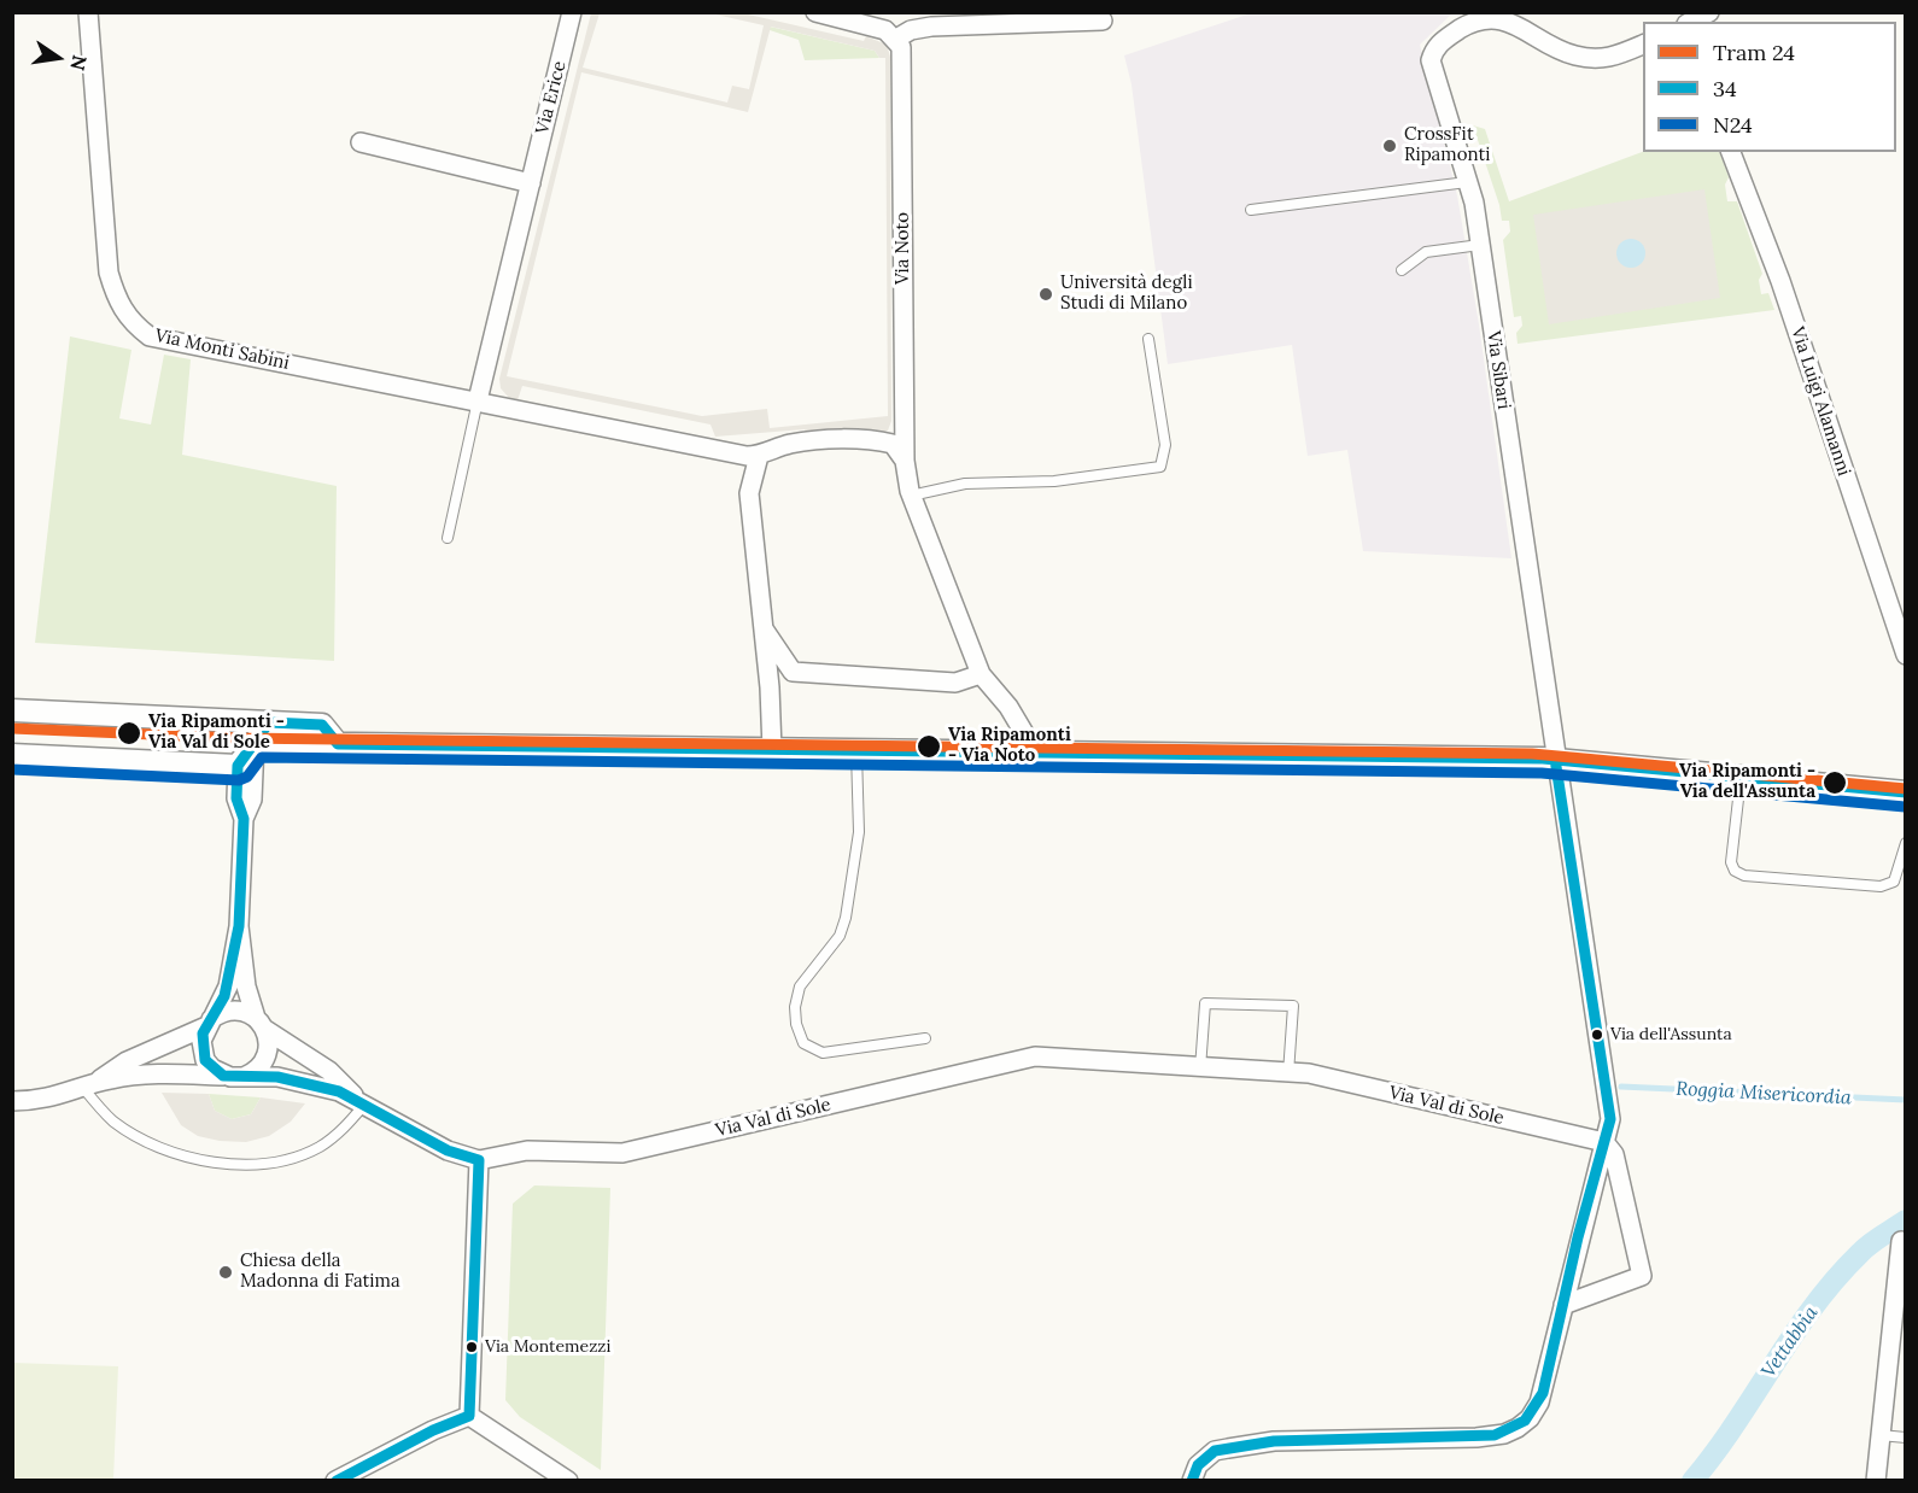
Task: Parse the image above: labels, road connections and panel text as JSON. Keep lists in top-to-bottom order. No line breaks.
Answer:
{"streets":{"street":["Via Erice","Via Noto","Via Monti Sabini","Via Sibari","Via Luigi Alamanni","Via Val di Sole"]},"water":["Roggia Misericordia","Vettabbia"],"places":["CrossFit Ripamonti","Università degli Studi di Milano","Via Ripamonti - Via Val di Sole","Via Ripamonti - Via Noto","Via Ripamonti - Via dell'Assunta","Via dell'Assunta","Chiesa della Madonna di Fatima","Via Montemezzi"],"lines":["transit line 34","tram line 24","transit line N24"],"legend":["Tram 24","34","N24"],"north":"right"}
